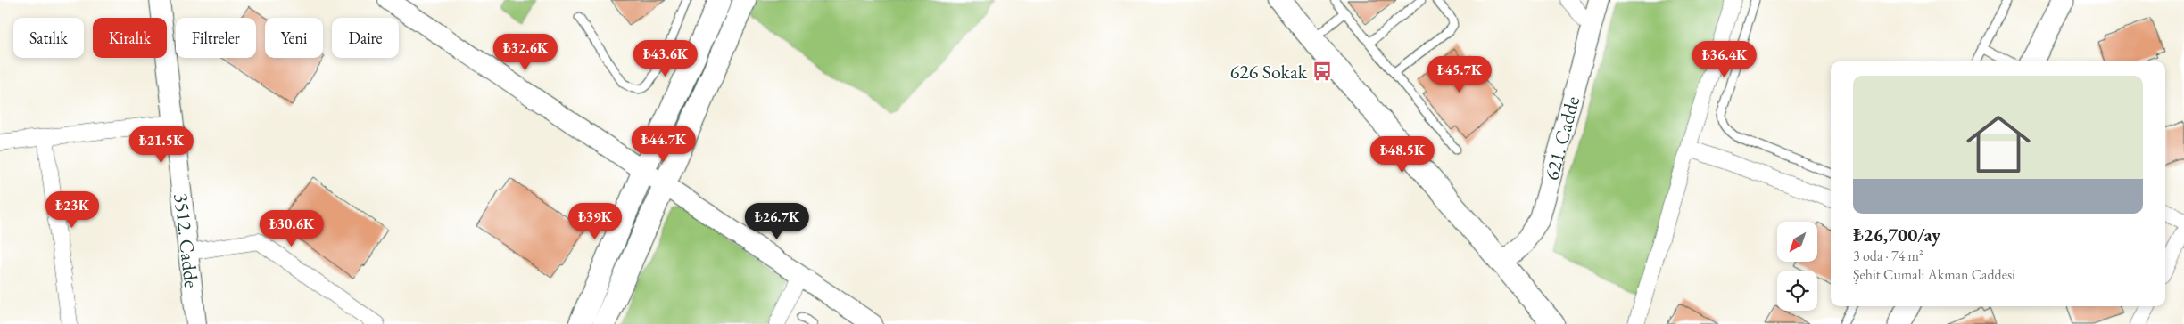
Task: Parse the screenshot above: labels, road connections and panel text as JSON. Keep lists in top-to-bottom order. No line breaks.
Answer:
{"streets":{"street":["621. Cadde","3512. Cadde"]},"places":{"bus stop":["626 Sokak"]},"north":"bottom left","page":{"chip":["Satılık","Kiralık","Filtreler","Yeni","Daire"],"price":["₺32.6K","₺43.6K","₺36.4K","₺45.7K","₺44.7K","₺21.5K","₺48.5K","₺23K","₺39K","₺26.7K","₺30.6K"],"list":[{"name":"₺26,700/ay","note":"3 oda · 74 m² · Şehit Cumali Akman Caddesi"}]}}
